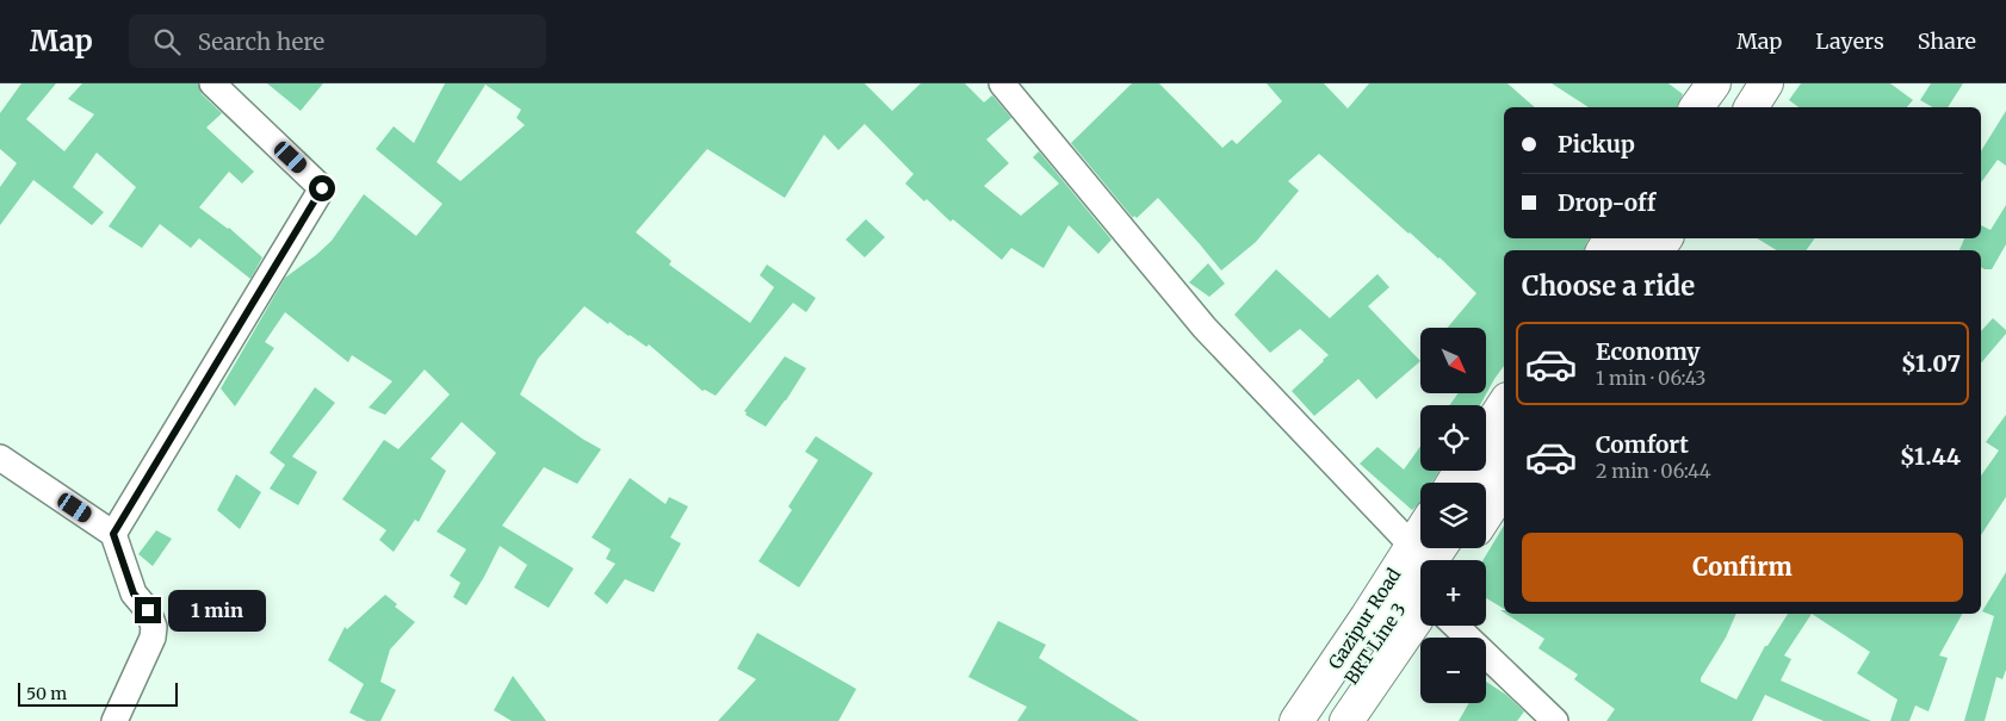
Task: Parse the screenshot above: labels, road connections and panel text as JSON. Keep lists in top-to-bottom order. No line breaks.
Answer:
{"streets":{"main road":["Gazipur Road","BRT Line 3"]},"scale_bar":"50 m","north":"bottom right","page":{"header":"Map","search":"Search here","nav":["Map","Layers","Share"],"banner":["Pickup","Drop-off"],"heading":"Choose a ride","list":[{"name":"Economy","note":"1 min · 06:43","value":"$1.07"},{"name":"Comfort","note":"2 min · 06:44","value":"$1.44"}],"map_buttons":["+","−"],"buttons":"Confirm","bubble":"1 min","scale":"50 m"}}
